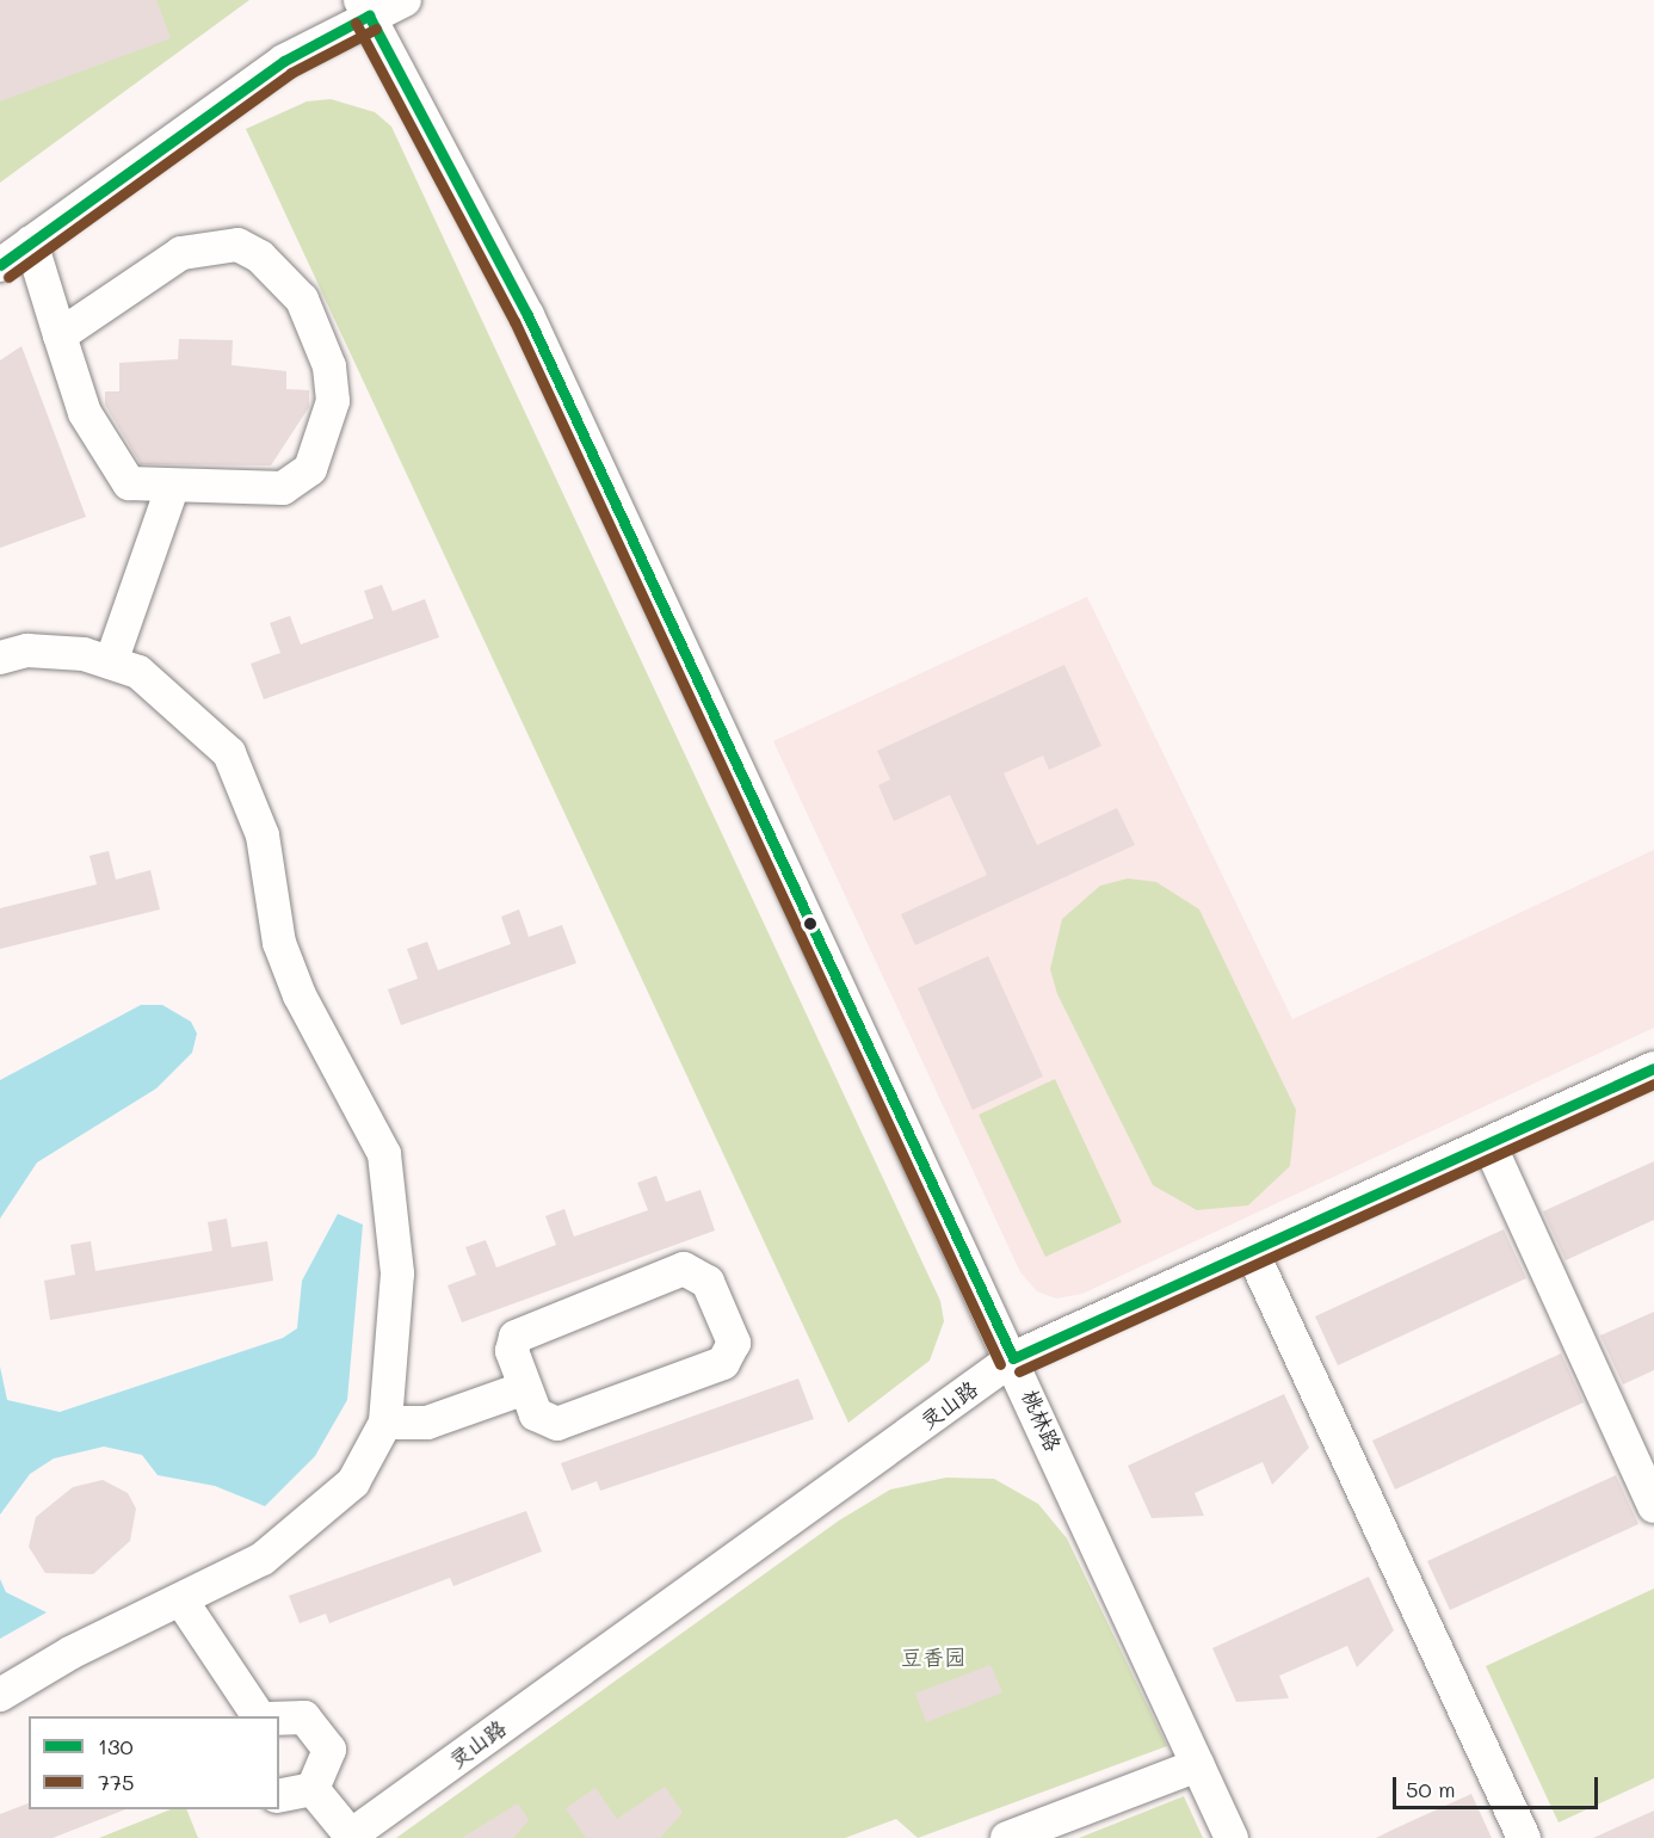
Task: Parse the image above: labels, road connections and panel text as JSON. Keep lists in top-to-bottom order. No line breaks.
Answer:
{"streets":{"street":["灵山路","桃林路"]},"crossings":[["灵山路","桃林路"]],"parks":["豆香园"],"lines":["transit line 130","transit line 775"],"legend":["130","775"],"scale_bar":"50 m"}
